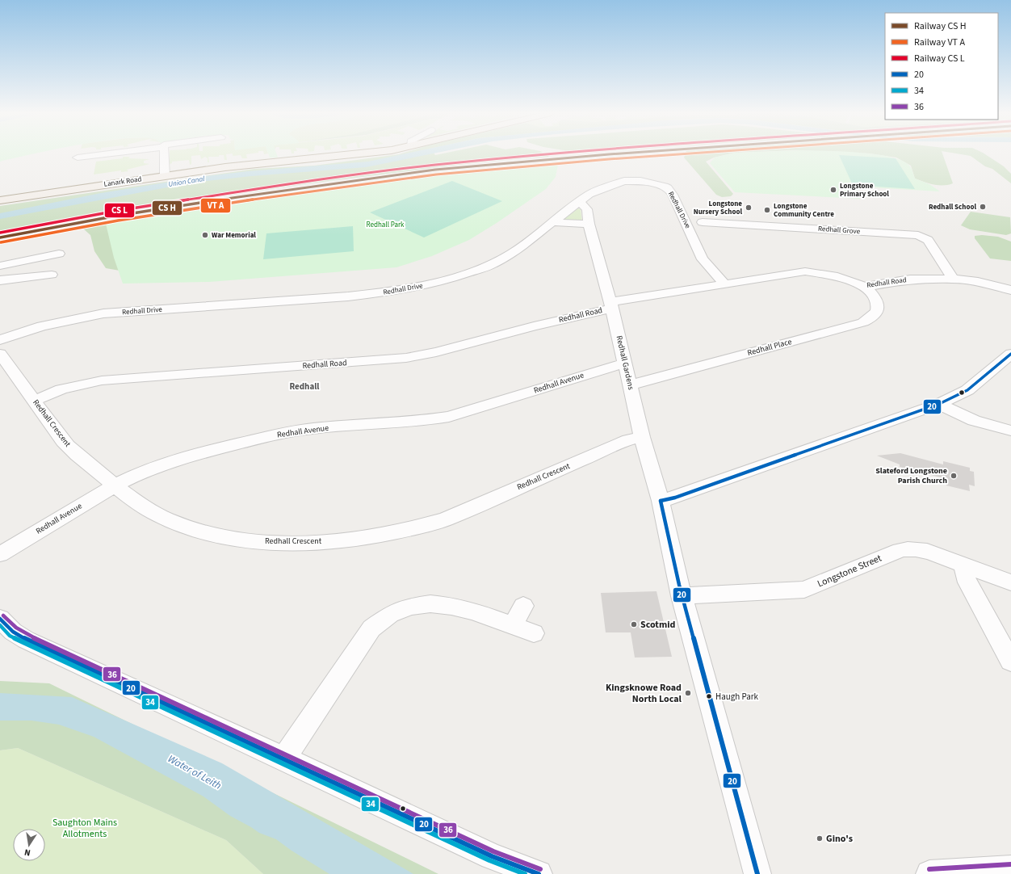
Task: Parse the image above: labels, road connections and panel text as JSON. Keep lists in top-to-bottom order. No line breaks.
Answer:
{"streets":{"main road":["Lanark Road"],"street":["Redhall Drive","Redhall Grove","Redhall Road","Redhall Place","Redhall Gardens","Redhall Avenue","Redhall Crescent","Longstone Street"]},"crossings":[["Redhall Drive","Redhall Grove"],["Redhall Drive","Redhall Road"],["Redhall Drive","Redhall Gardens"],["Redhall Grove","Redhall Road"],["Redhall Road","Redhall Place"],["Redhall Road","Redhall Gardens"],["Redhall Road","Redhall Crescent"],["Redhall Place","Redhall Gardens"],["Redhall Gardens","Redhall Avenue"],["Redhall Gardens","Redhall Crescent"],["Redhall Gardens","Longstone Street"],["Redhall Avenue","Redhall Crescent"]],"districts":["Redhall"],"water":["Union Canal","Water of Leith"],"parks":["Redhall Park","Saughton Mains Allotments"],"places":["Longstone Primary School","Redhall School","Longstone Nursery School","Longstone Community Centre","War Memorial","Slateford Longstone Parish Church","Scotmid","Kingsknowe Road North Local","Haugh Park","Gino's"],"lines":["transit line 20","transit line 36","transit line 34"],"legend":["Railway CS H","Railway VT A","Railway CS L","20","34","36"],"north":"bottom"}
